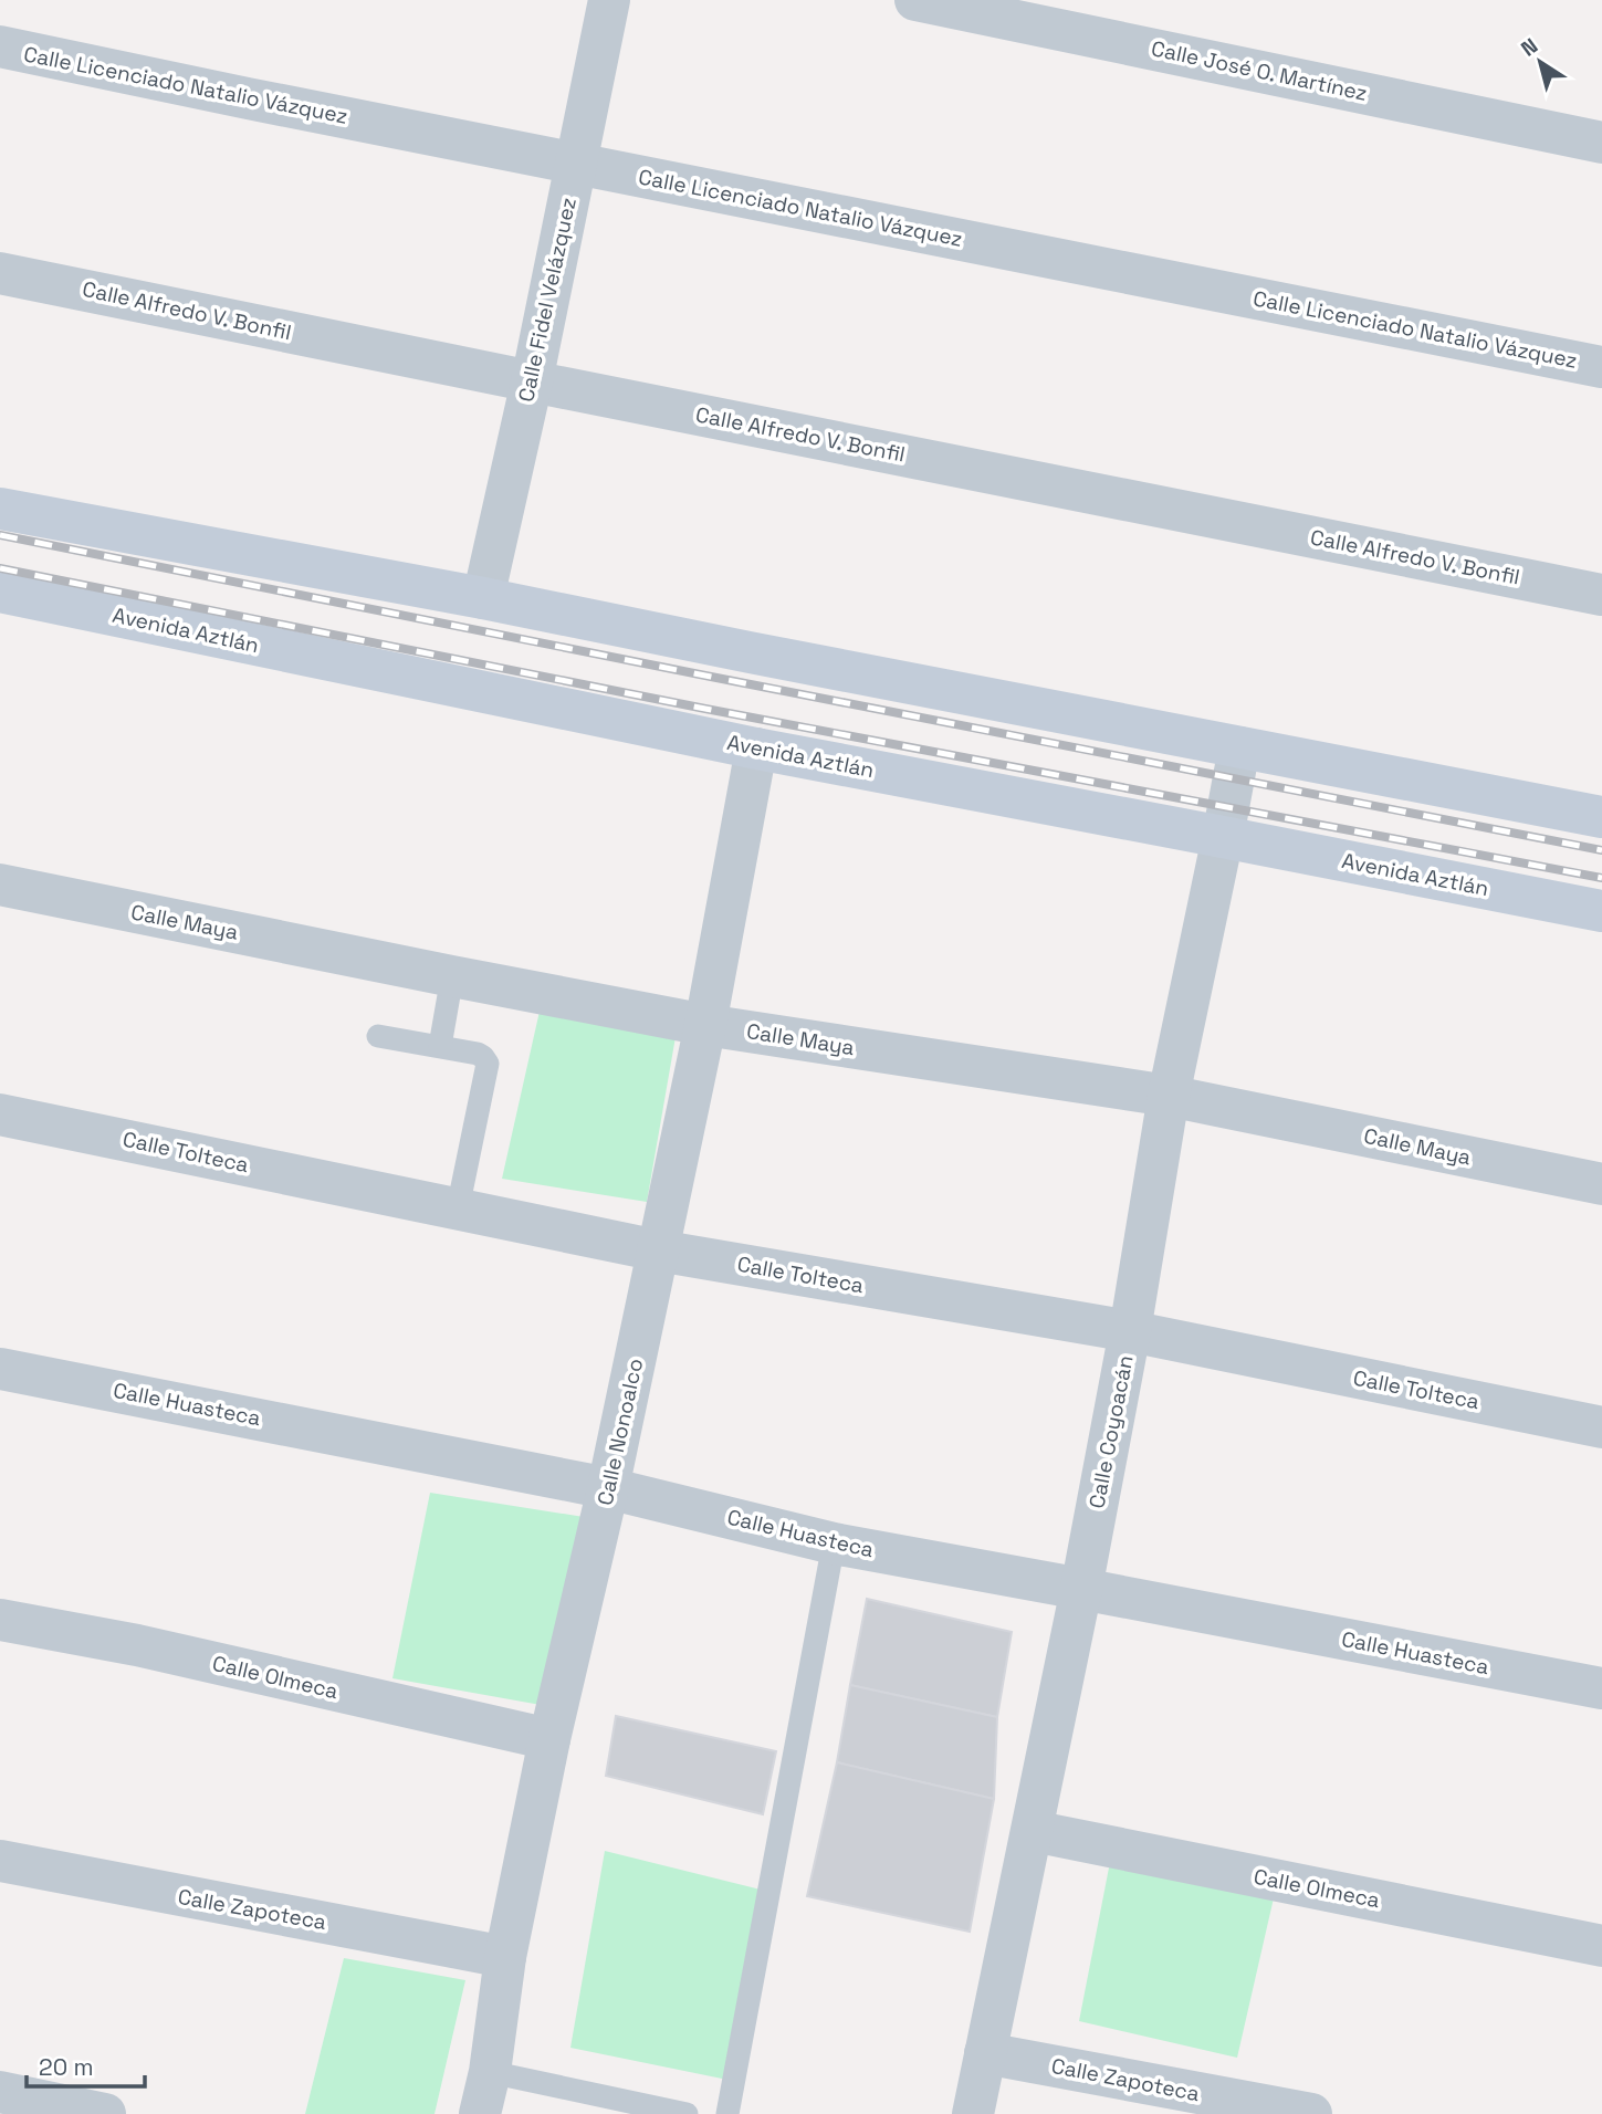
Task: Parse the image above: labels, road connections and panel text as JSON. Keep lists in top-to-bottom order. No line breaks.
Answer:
{"streets":{"main road":["Avenida Aztlán"],"street":["Calle José O. Martínez","Calle Licenciado Natalio Vázquez","Calle Fidel Velázquez","Calle Alfredo V. Bonfil","Calle Maya","Calle Tolteca","Calle Huasteca","Calle Nonoalco","Calle Coyoacán","Calle Olmeca","Calle Zapoteca"]},"crossings":[["Calle Licenciado Natalio Vázquez","Calle Fidel Velázquez"],["Calle Fidel Velázquez","Calle Alfredo V. Bonfil"],["Avenida Aztlán","Calle Nonoalco"],["Avenida Aztlán","Calle Coyoacán"],["Calle Maya","Calle Nonoalco"],["Calle Maya","Calle Coyoacán"],["Calle Tolteca","Calle Nonoalco"],["Calle Tolteca","Calle Coyoacán"],["Calle Huasteca","Calle Nonoalco"],["Calle Huasteca","Calle Coyoacán"],["Calle Nonoalco","Calle Olmeca"],["Calle Nonoalco","Calle Zapoteca"],["Calle Coyoacán","Calle Olmeca"],["Calle Coyoacán","Calle Zapoteca"]],"scale_bar":"20 m","north":"top left"}
